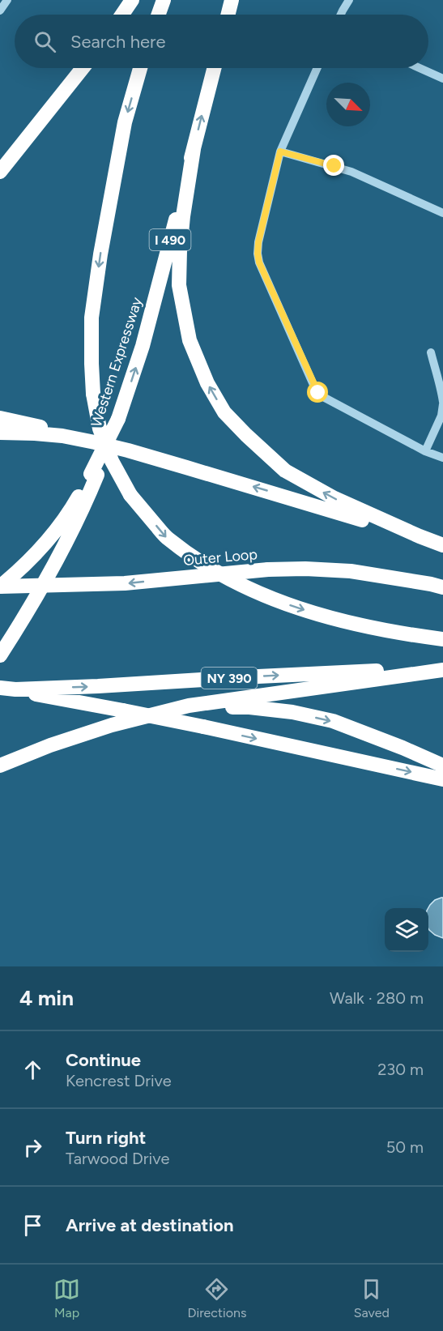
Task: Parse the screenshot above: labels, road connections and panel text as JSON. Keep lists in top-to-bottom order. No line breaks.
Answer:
{"streets":{"highway":["I 490","Western Expressway","Outer Loop","NY 390"]},"one_way":["Western Expressway"],"north":"bottom right","page":{"search":"Search here","heading":["4 min","Walk · 280 m"],"list":[["Continue","Kencrest Drive","230 m"],["Turn right","Tarwood Drive","50 m"],"Arrive at destination"],"nav":["Map","Directions","Saved"]}}
